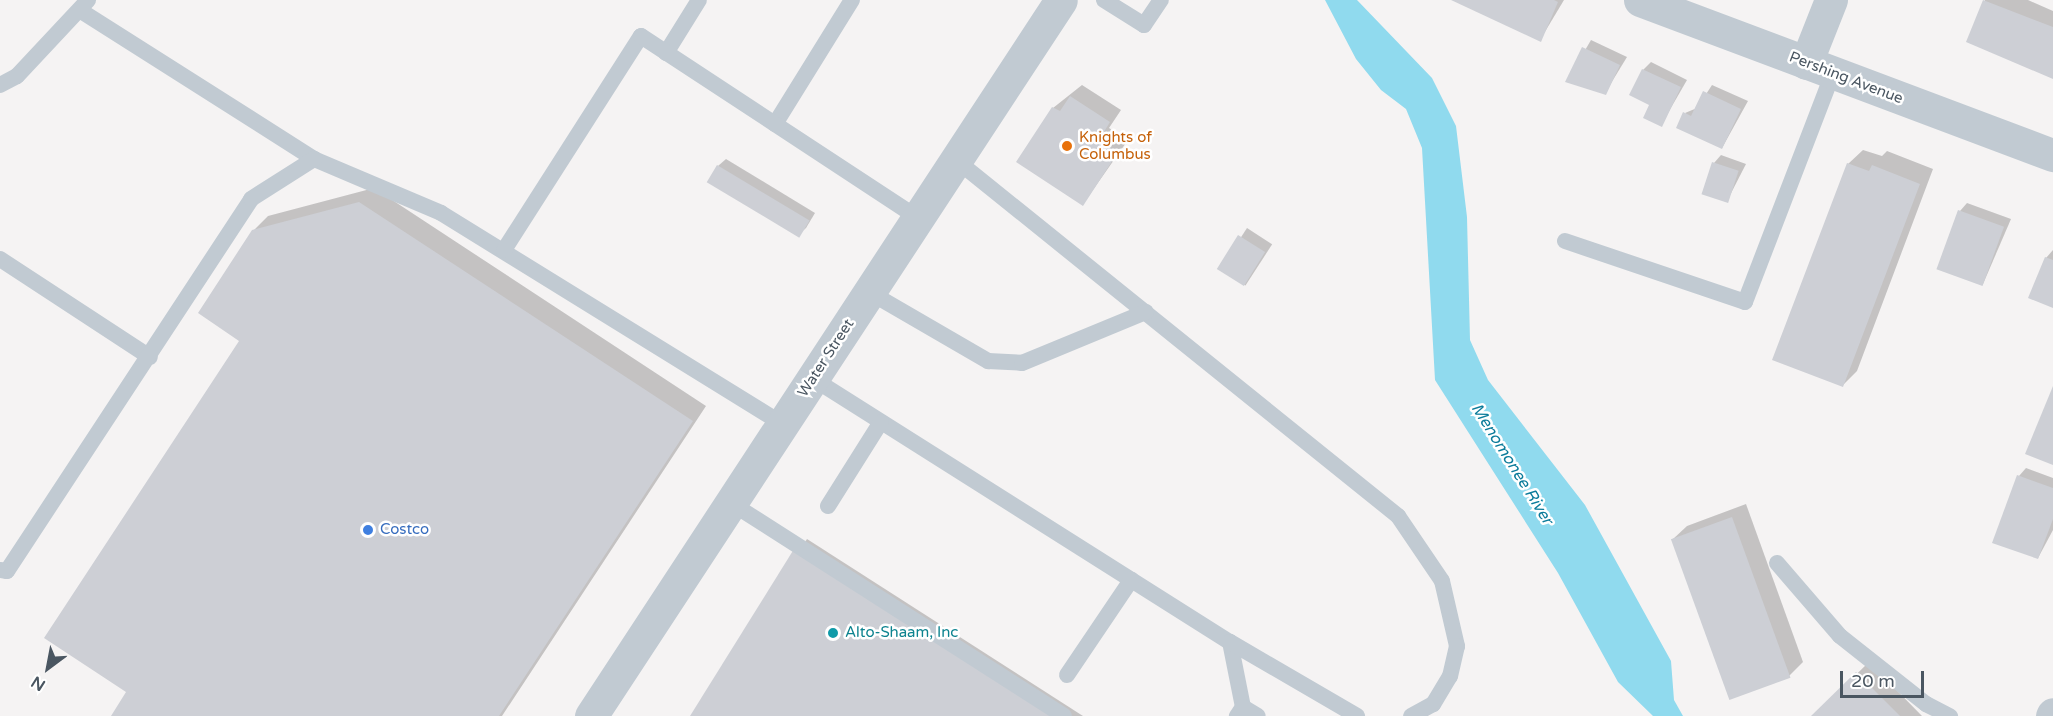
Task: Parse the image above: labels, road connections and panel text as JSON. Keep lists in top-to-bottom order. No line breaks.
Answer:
{"streets":{"street":["Pershing Avenue","Water Street"]},"water":["Menomonee River"],"places":["Knights of Columbus","Costco","Alto-Shaam, Inc"],"scale_bar":"20 m","north":"bottom left"}
